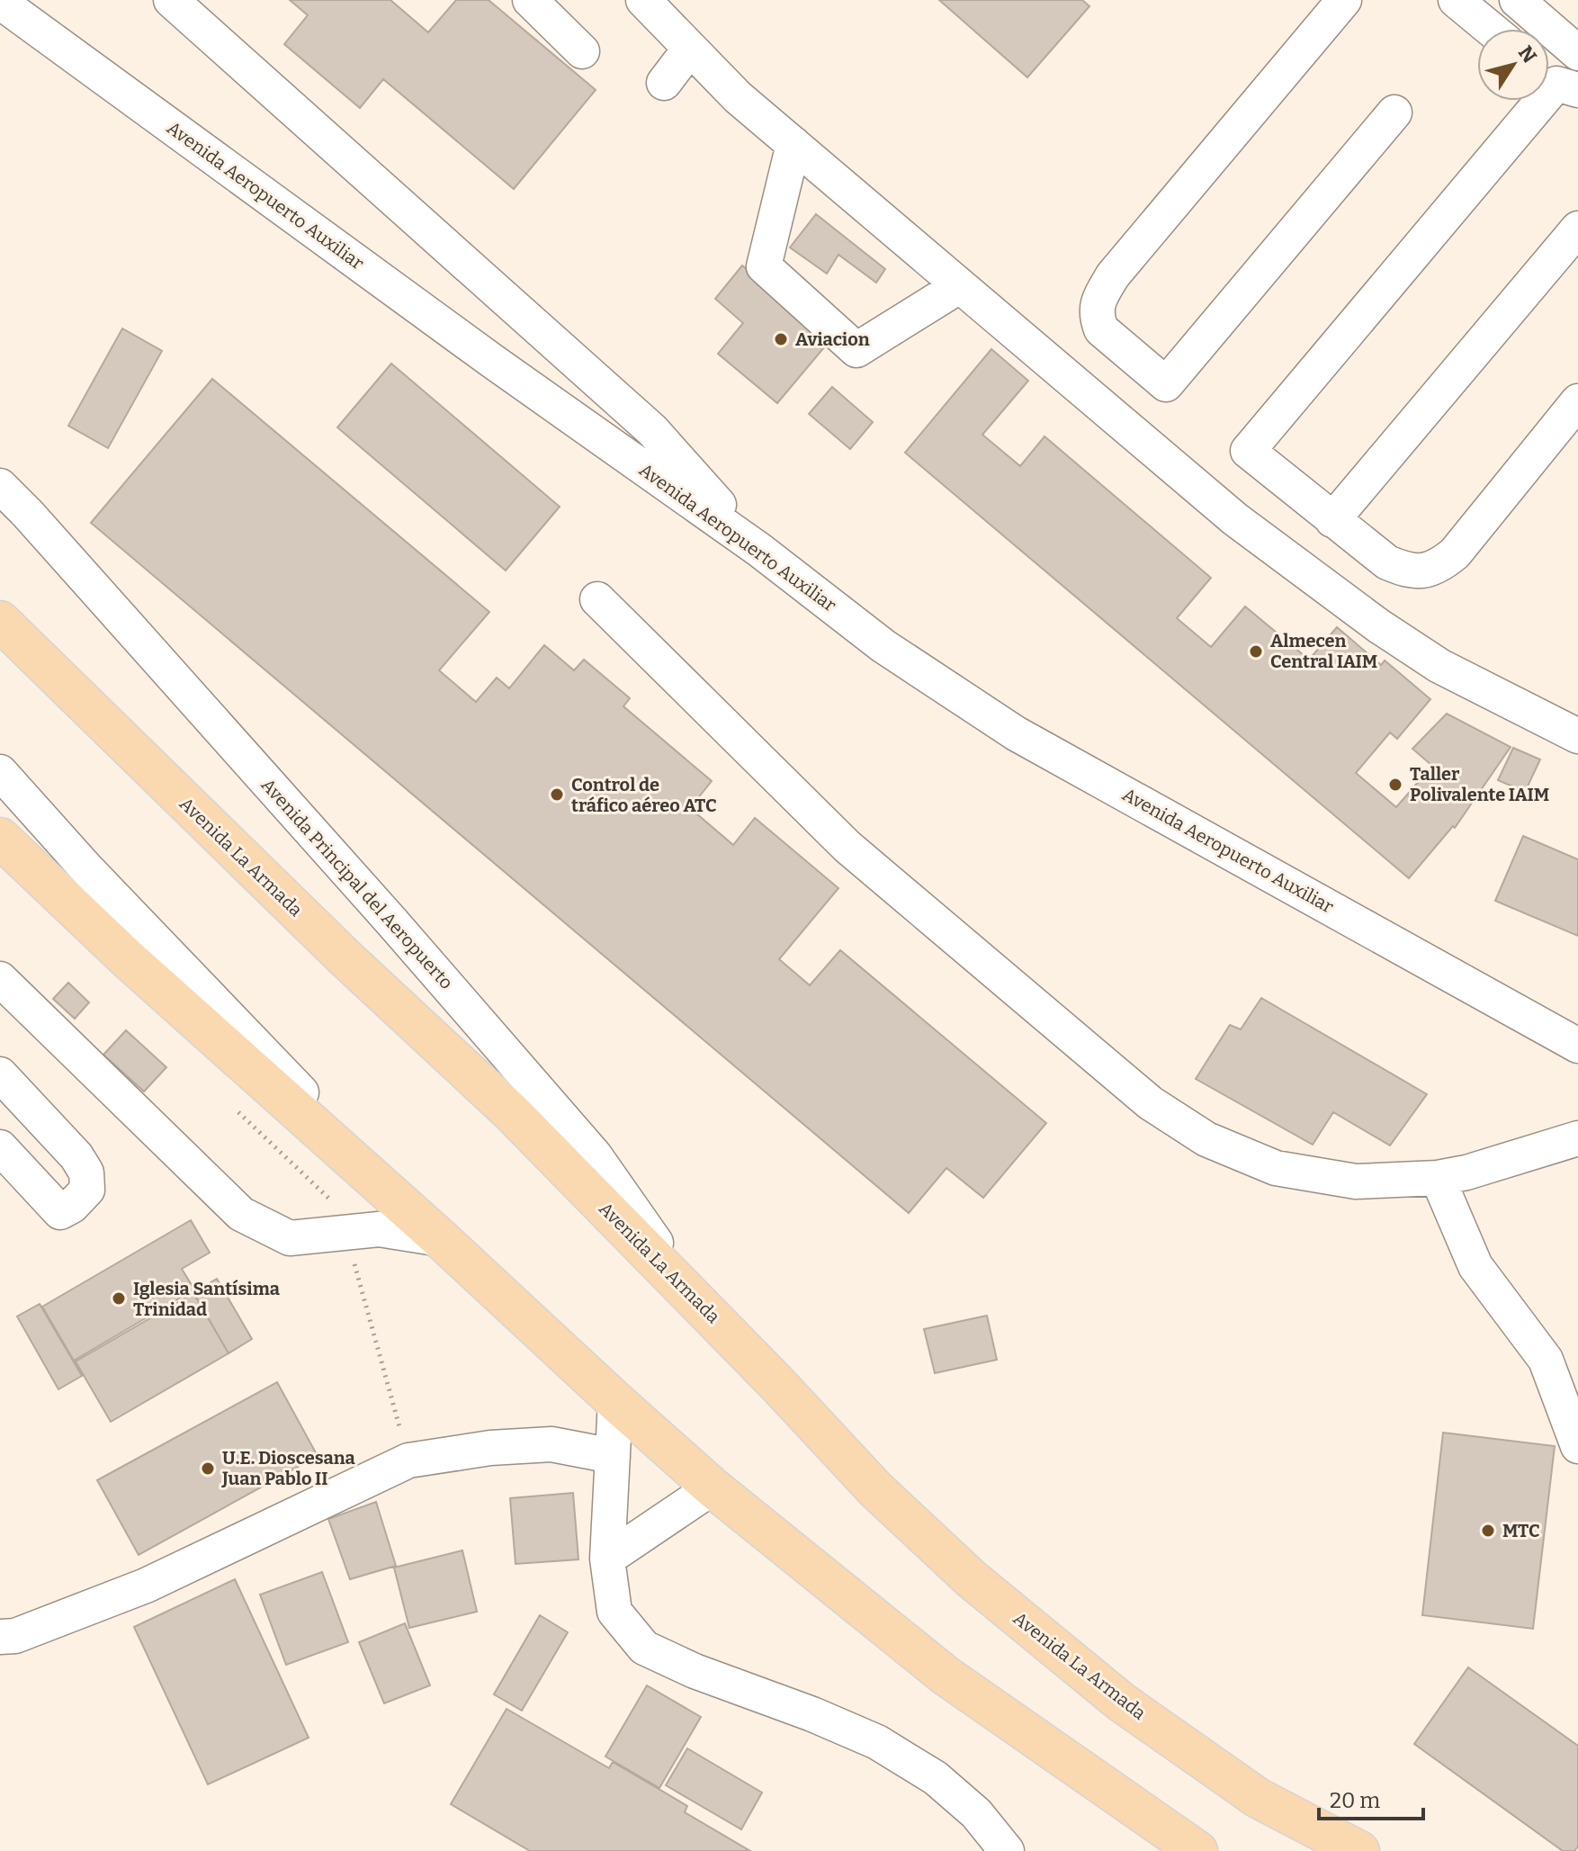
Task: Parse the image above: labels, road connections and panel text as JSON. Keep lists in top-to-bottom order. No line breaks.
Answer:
{"streets":{"main road":["Avenida La Armada"],"lane":["Avenida Aeropuerto Auxiliar","Avenida Principal del Aeropuerto"]},"crossings":[["Avenida La Armada","Avenida Principal del Aeropuerto"]],"places":["Aviacion","Almecen Central IAIM","Taller Polivalente IAIM","Control de tráfico aéreo ATC","Iglesia Santísima Trinidad","U.E. Dioscesana Juan Pablo II","MTC"],"scale_bar":"20 m","north":"top right"}
